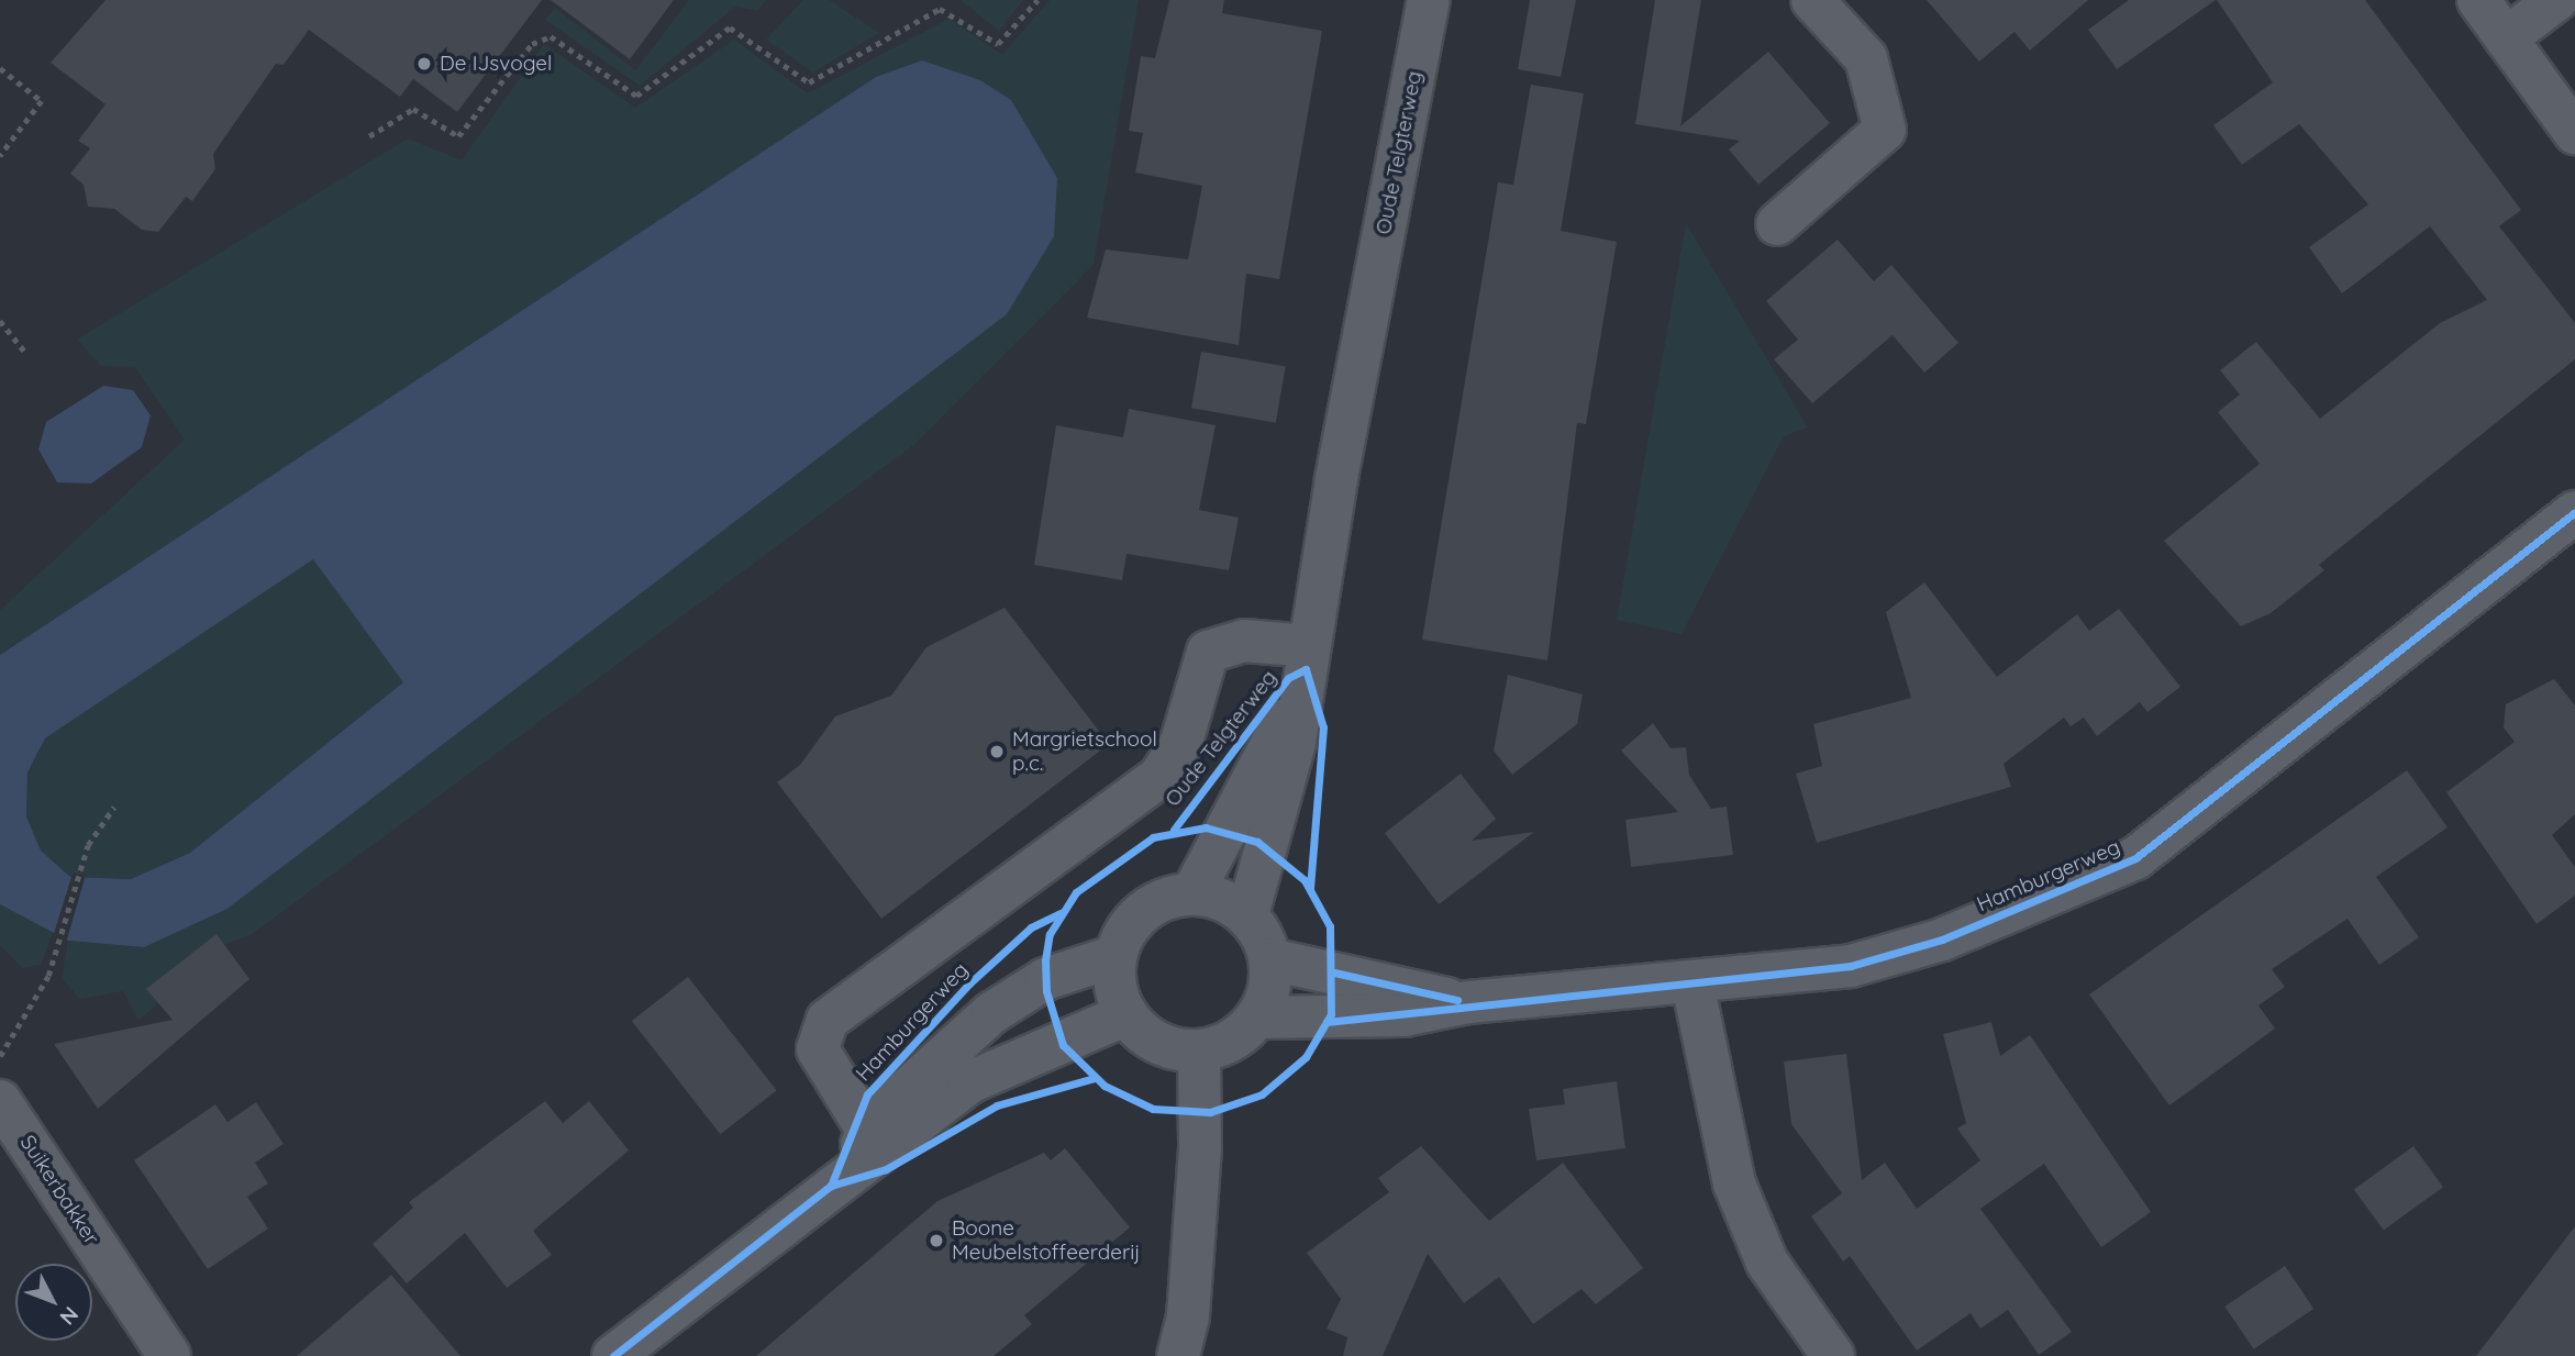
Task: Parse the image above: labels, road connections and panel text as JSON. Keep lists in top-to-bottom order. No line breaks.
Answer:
{"streets":{"street":["Oude Telgterweg","Hamburgerweg","Suikerbakker"]},"crossings":[["Oude Telgterweg","Hamburgerweg"]],"places":["De IJsvogel","Margrietschool p.c.","Boone Meubelstoffeerderij"],"north":"bottom right"}
